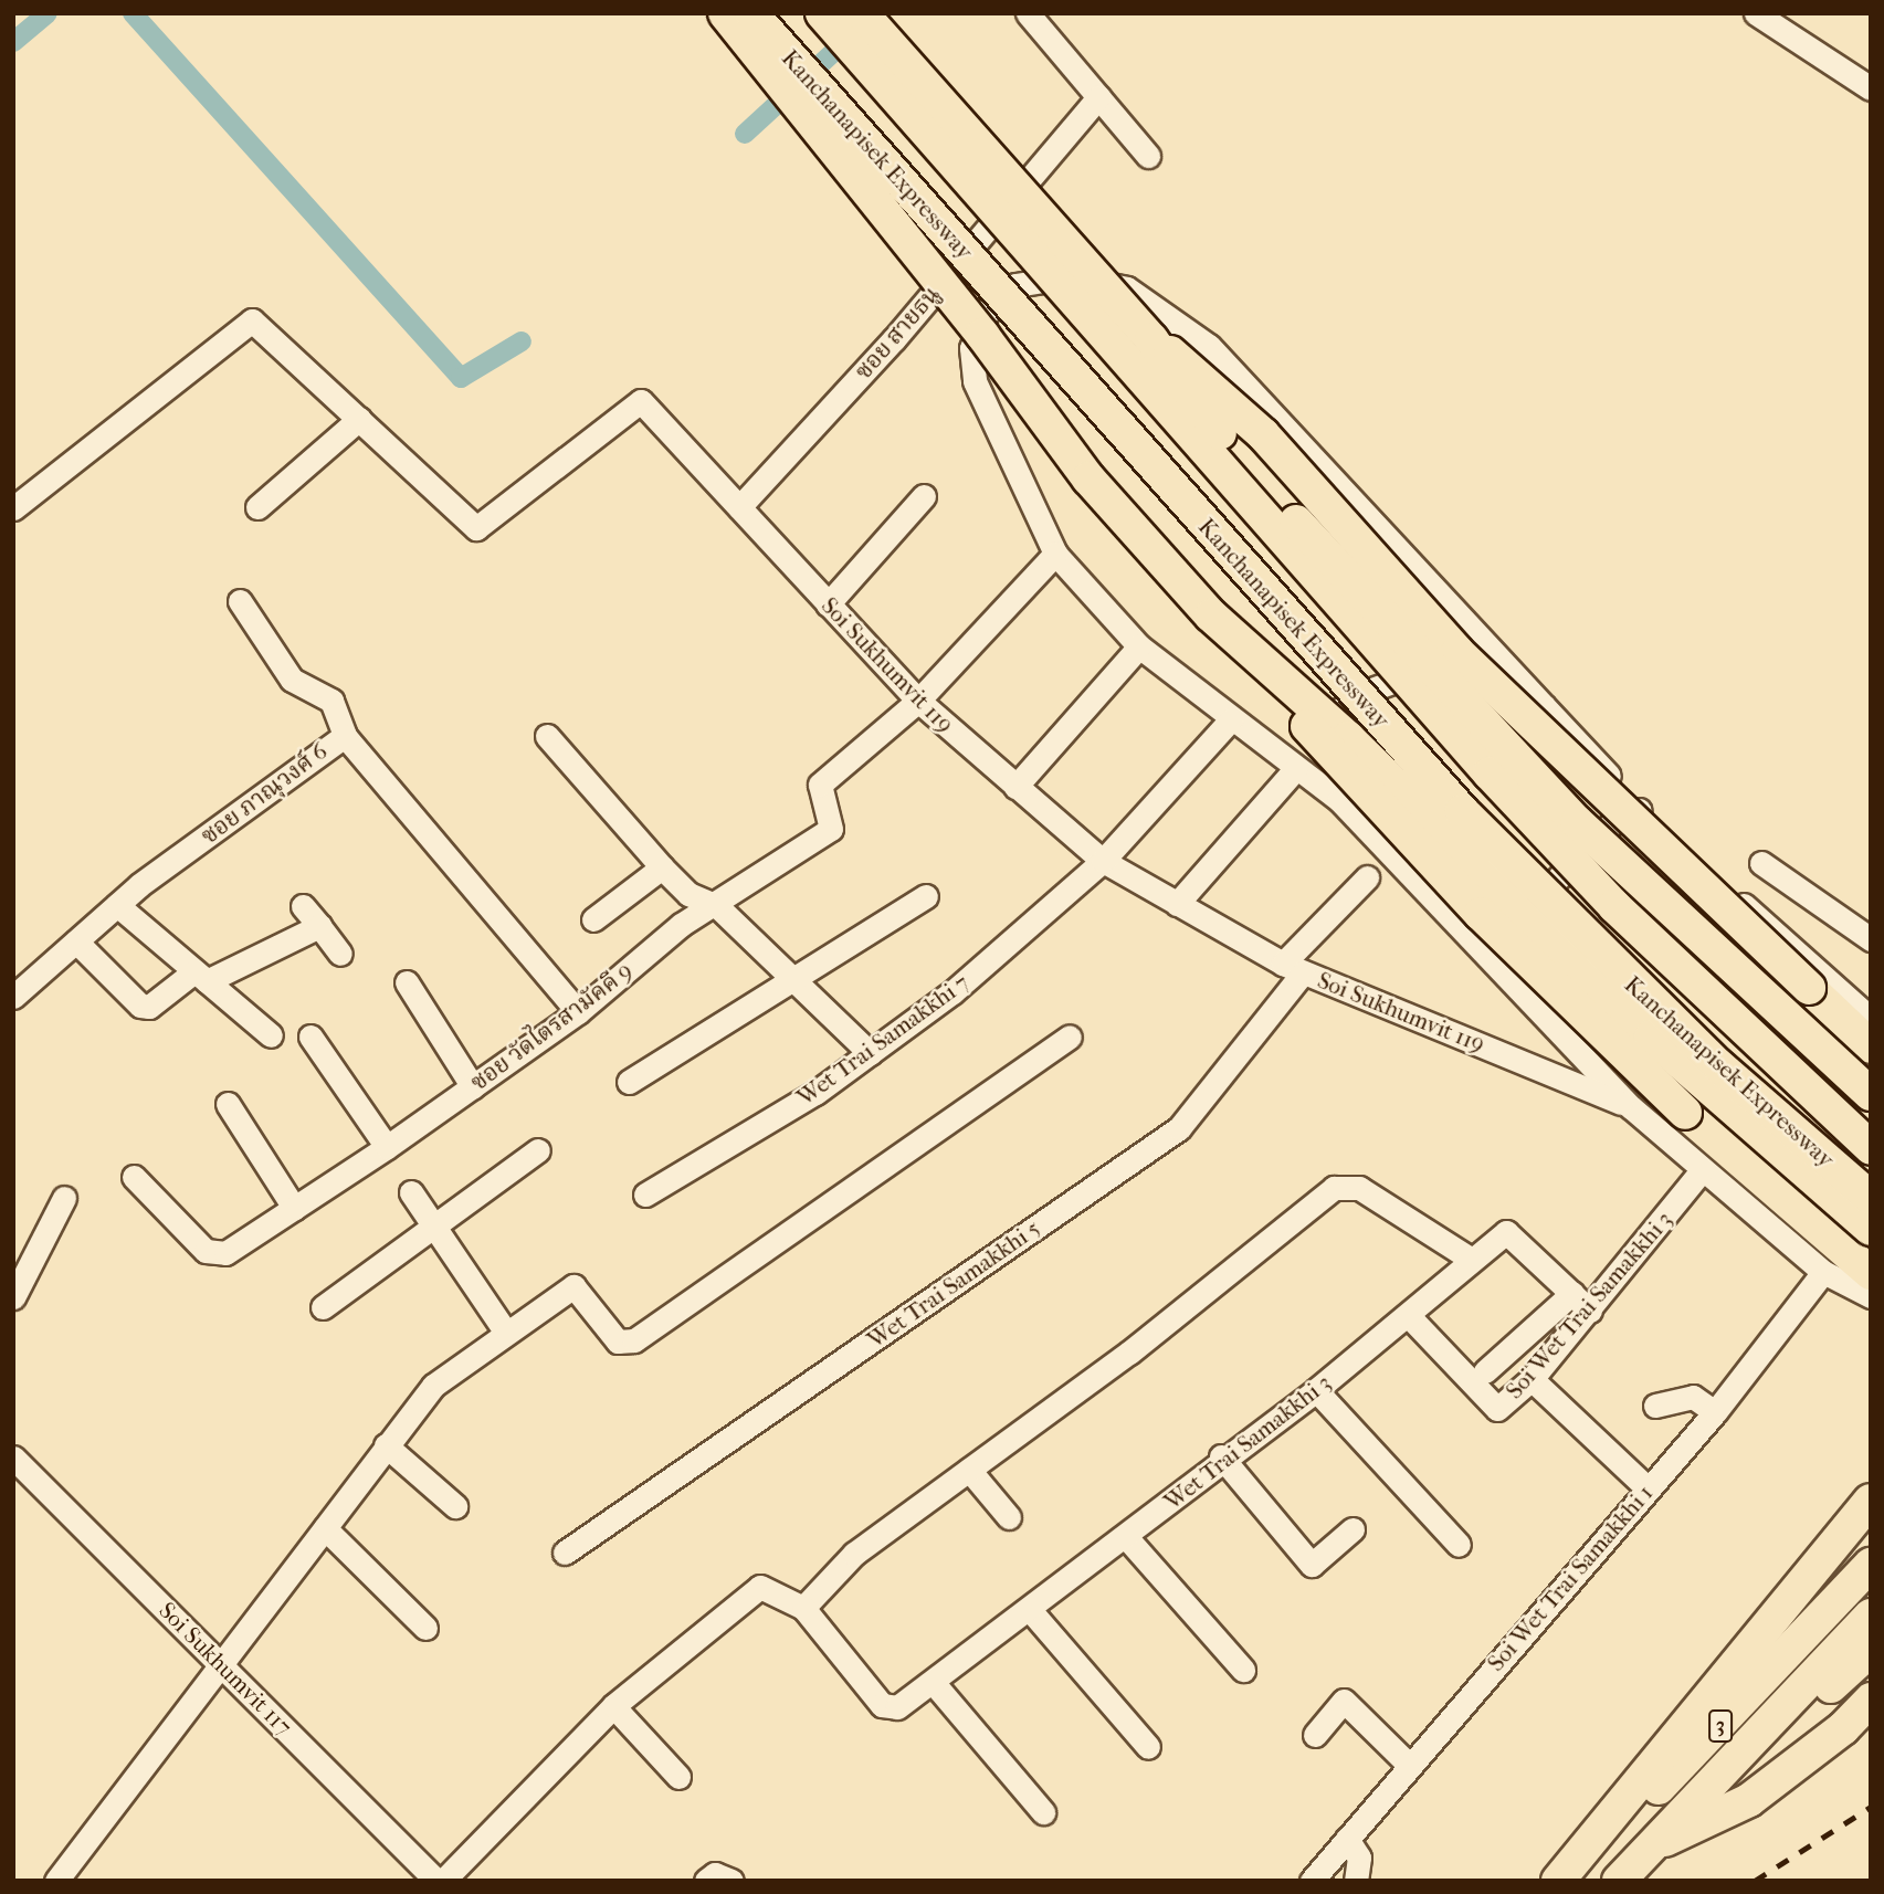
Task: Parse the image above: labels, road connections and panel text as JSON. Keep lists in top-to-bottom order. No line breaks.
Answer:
{"streets":{"highway":["Kanchanapisek Expressway","3"],"street":["ซอย สายธนู","Soi Sukhumvit 119","ซอย ภาณุวงศ์ 6","ซอย วัดไตรสามัคคี 9","Wet Trai Samakkhi 7","Wet Trai Samakkhi 5","Soi Wet Trai Samakkhi 3","Wet Trai Samakkhi 3","Soi Wet Trai Samakkhi 1","Soi Sukhumvit 117"]},"crossings":[["ซอย สายธนู","Soi Sukhumvit 119"],["Soi Sukhumvit 119","ซอย วัดไตรสามัคคี 9"],["Soi Sukhumvit 119","Wet Trai Samakkhi 7"],["Soi Sukhumvit 119","Wet Trai Samakkhi 5"],["ซอย ภาณุวงศ์ 6","ซอย วัดไตรสามัคคี 9"],["Soi Wet Trai Samakkhi 3","Wet Trai Samakkhi 3"]]}
